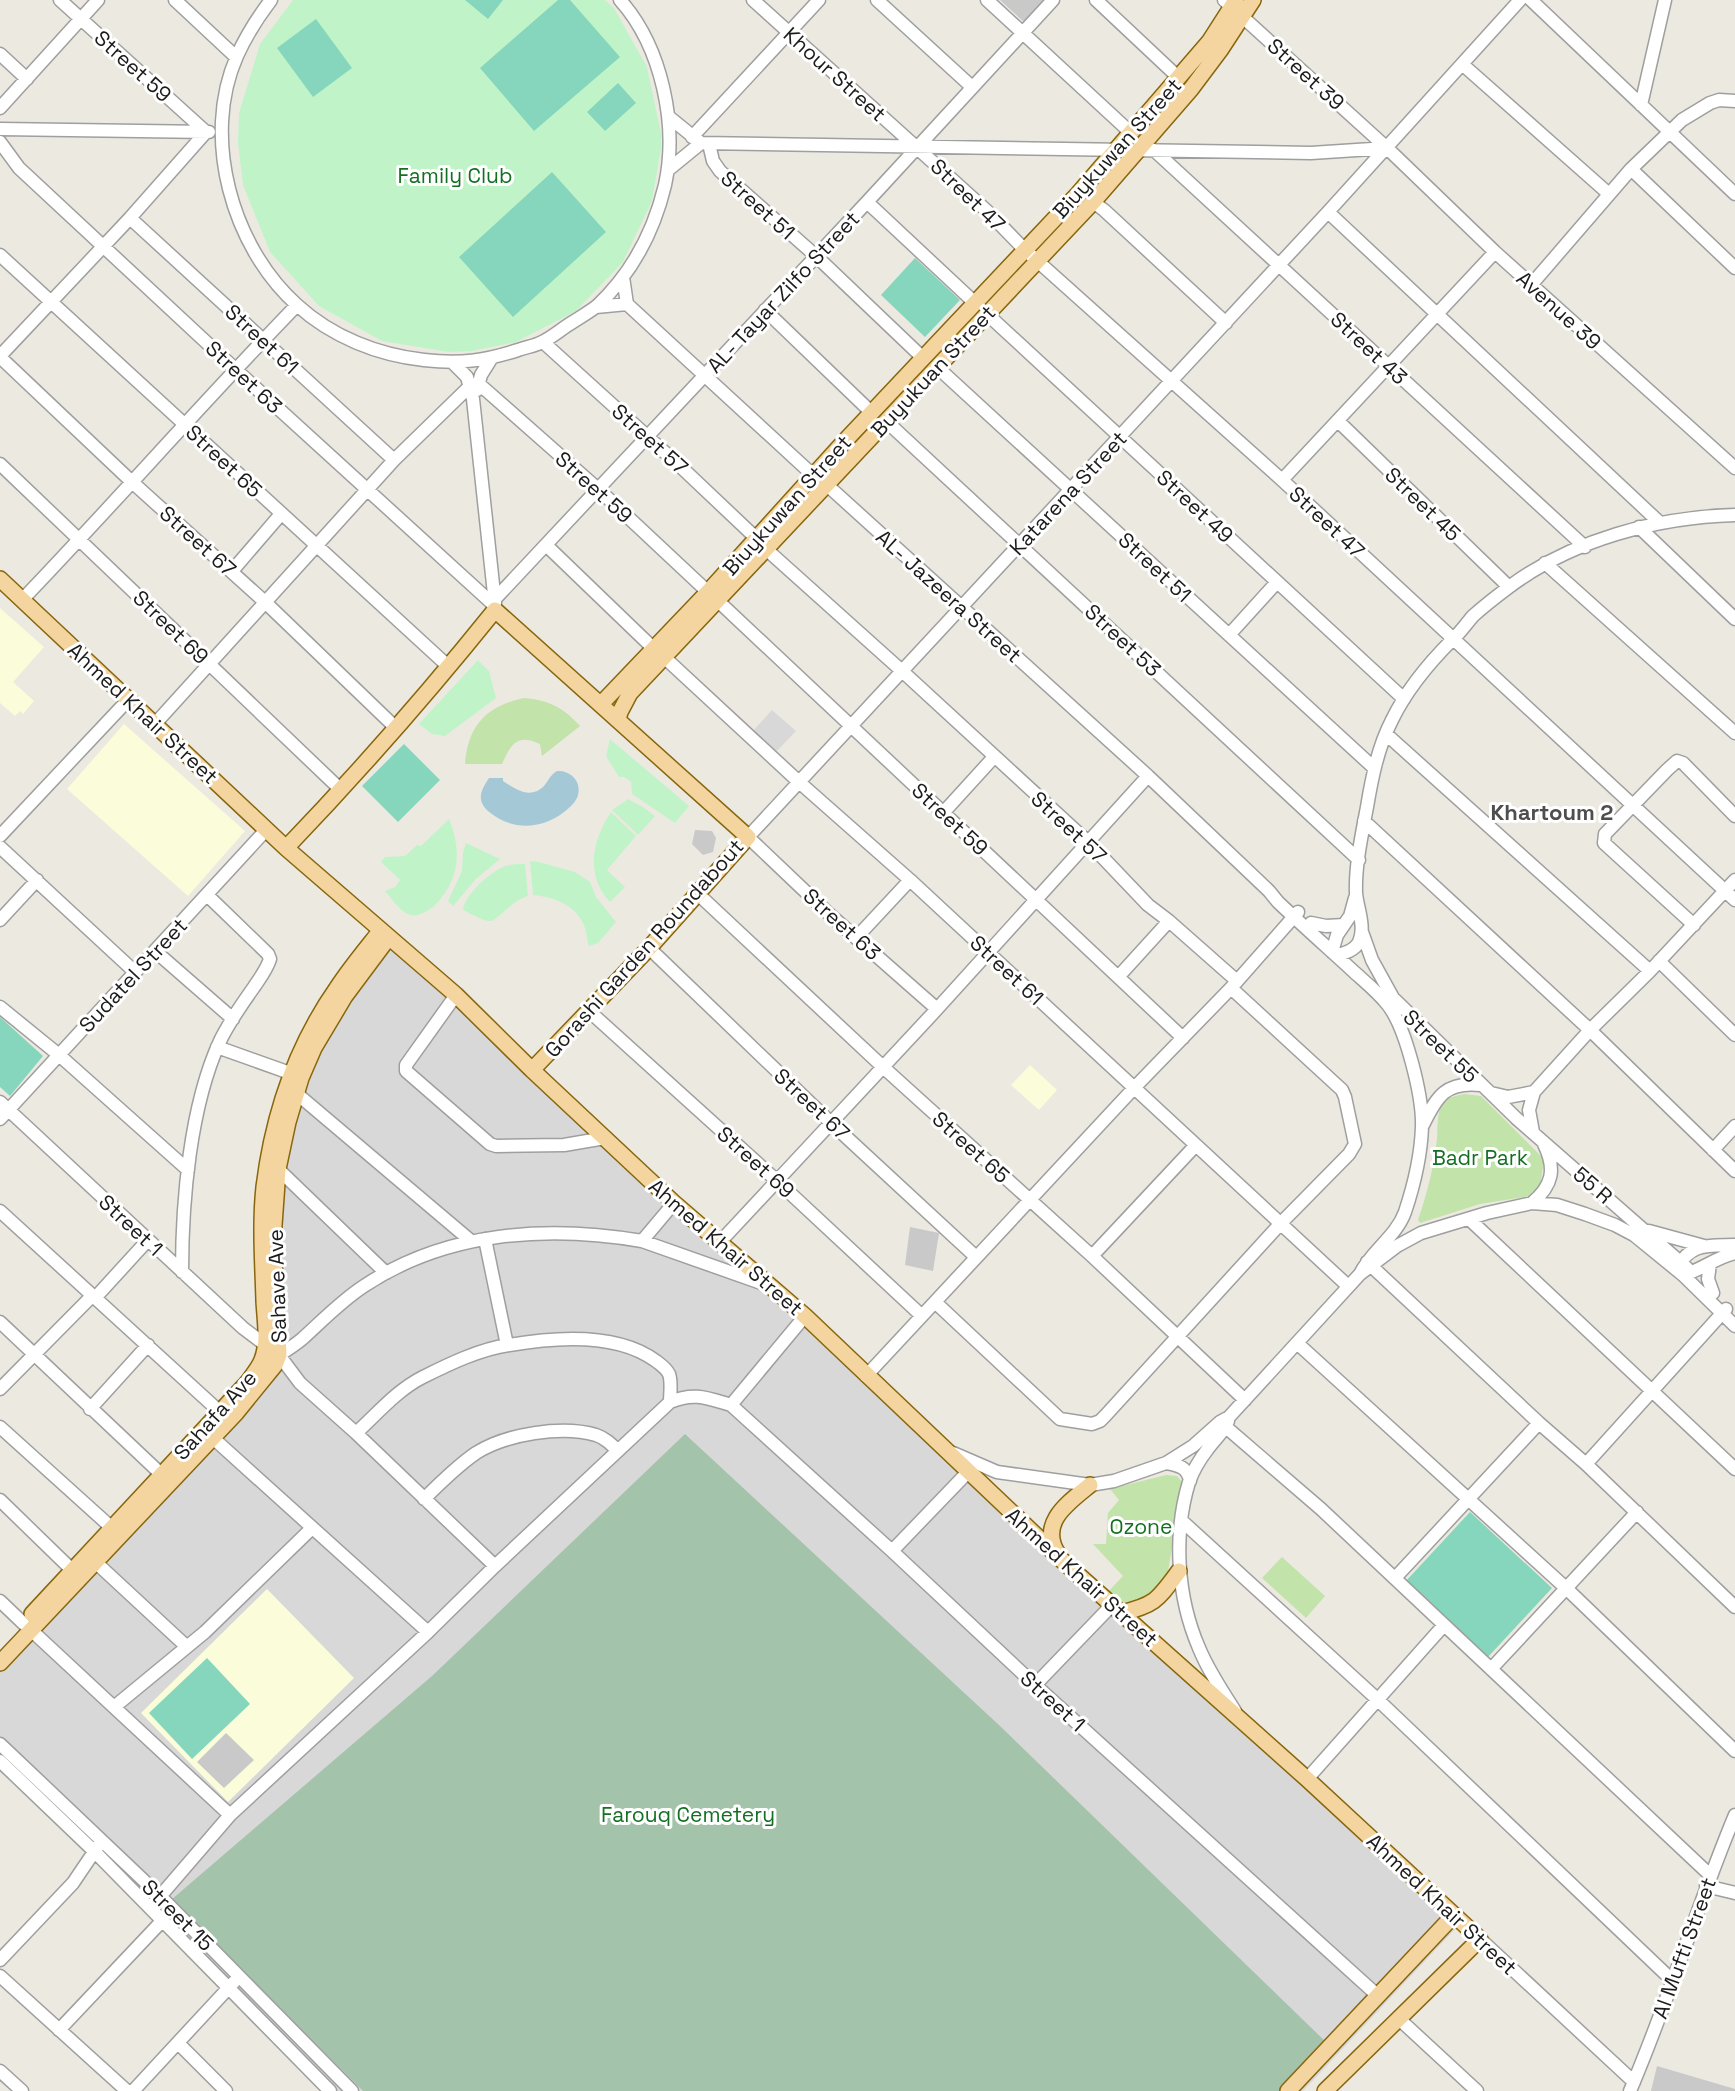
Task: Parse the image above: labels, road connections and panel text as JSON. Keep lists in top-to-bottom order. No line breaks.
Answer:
{"streets":{"main road":["Biuykuwan Street","Buyukuan Street","Ahmed Khair Street","Gorashi Garden Roundabout","Sahave Ave","Sahafa Ave"],"street":["Street 59","Khour Street","Street 39","Street 47","Street 51","AL- Tayar Zilfo Street","Avenue 39","Street 61","Street 43","Street 63","Street 57","Street 65","Katarena Street","Street 45","Street 49","Street 67","AL- Jazeera Street","Street 69","Street 53","Sudatel Street","Street 55","55 R","Street 1","Street 15","Al Mufti Street"]},"crossings":[["Street 59","AL- Tayar Zilfo Street"],["Street 59","Buyukuan Street"],["Street 59","Katarena Street"],["Khour Street","Street 47"],["Khour Street","AL- Tayar Zilfo Street"],["Street 39","Biuykuwan Street"],["Street 39","Avenue 39"],["Street 39","Buyukuan Street"],["Street 39","Katarena Street"],["Biuykuwan Street","Street 47"],["Biuykuwan Street","Street 51"],["Biuykuwan Street","Buyukuan Street"],["Biuykuwan Street","Street 57"],["Biuykuwan Street","Street 49"],["Biuykuwan Street","AL- Jazeera Street"],["Street 47","AL- Tayar Zilfo Street"],["Street 47","Buyukuan Street"],["Street 47","Katarena Street"],["Street 51","AL- Tayar Zilfo Street"],["Street 51","Buyukuan Street"],["Street 51","Katarena Street"],["AL- Tayar Zilfo Street","Street 61"],["AL- Tayar Zilfo Street","Street 63"],["AL- Tayar Zilfo Street","Street 57"],["AL- Tayar Zilfo Street","Street 49"],["AL- Tayar Zilfo Street","AL- Jazeera Street"],["AL- Tayar Zilfo Street","Gorashi Garden Roundabout"],["Avenue 39","Katarena Street"],["Street 61","Buyukuan Street"],["Street 61","Street 57"],["Street 61","Katarena Street"],["Street 43","Buyukuan Street"],["Street 43","Katarena Street"],["Buyukuan Street","Street 57"],["Buyukuan Street","Street 49"],["Buyukuan Street","AL- Jazeera Street"],["Buyukuan Street","Street 53"],["Buyukuan Street","Gorashi Garden Roundabout"],["Street 63","Katarena Street"],["Street 63","Gorashi Garden Roundabout"],["Street 57","Katarena Street"],["Street 65","Gorashi Garden Roundabout"],["Katarena Street","Street 49"],["Katarena Street","AL- Jazeera Street"],["Katarena Street","Street 53"],["Katarena Street","Gorashi Garden Roundabout"],["Street 67","Gorashi Garden Roundabout"],["Street 69","Gorashi Garden Roundabout"],["Ahmed Khair Street","Gorashi Garden Roundabout"],["Ahmed Khair Street","Sudatel Street"],["Ahmed Khair Street","Al Mufti Street"],["Gorashi Garden Roundabout","Sahave Ave"],["Gorashi Garden Roundabout","Sahafa Ave"],["Sudatel Street","Street 1"],["Street 55","55 R"],["Street 1","Sahave Ave"],["Street 1","Sahafa Ave"],["Sahave Ave","Sahafa Ave"]],"districts":["Khartoum 2"],"parks":["Family Club","Badr Park","Ozone","Farouq Cemetery"]}
